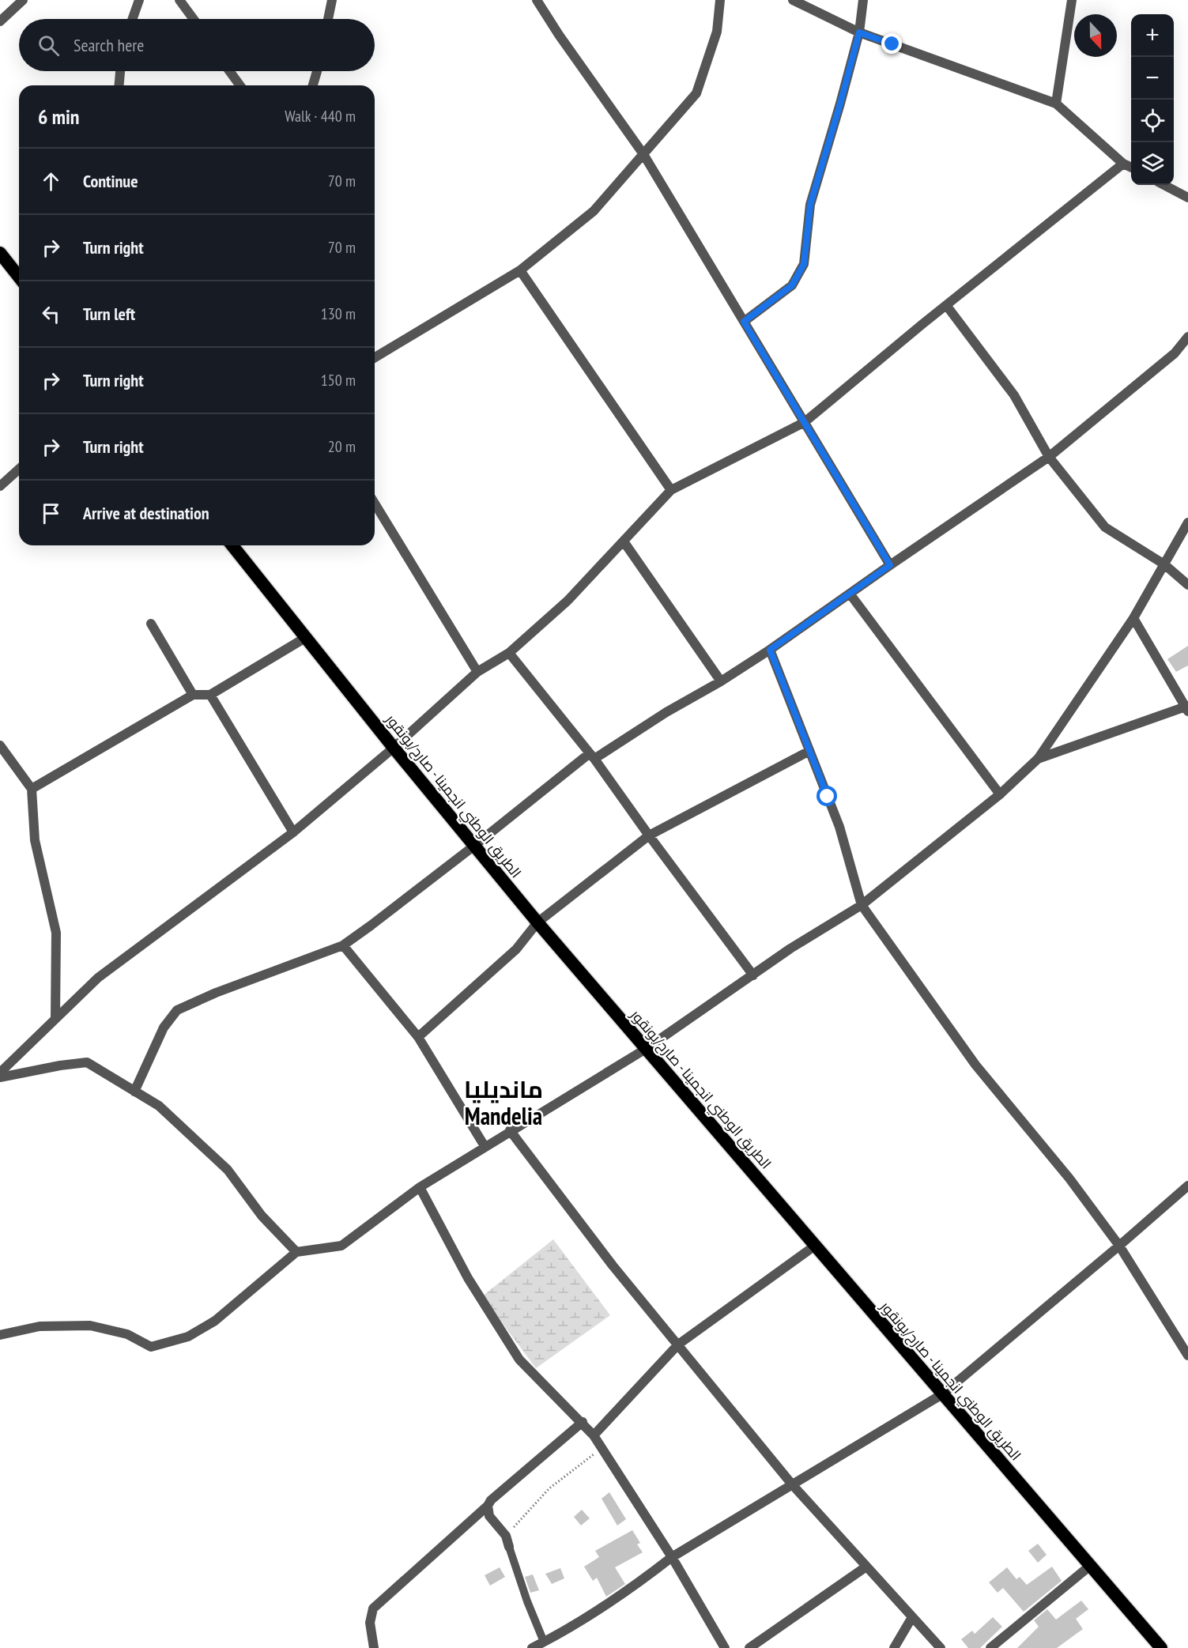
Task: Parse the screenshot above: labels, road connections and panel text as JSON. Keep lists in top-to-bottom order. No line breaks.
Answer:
{"streets":{"highway":["الطريق الوطني انجمينا - صارح/بونقور"]},"districts":["مانديليا Mandelia"],"north":"bottom","page":{"map_buttons":["+","−"],"search":"Search here","heading":["6 min","Walk · 440 m"],"list":[["Continue","70 m"],["Turn right","70 m"],["Turn left","130 m"],["Turn right","150 m"],["Turn right","20 m"],"Arrive at destination"]}}
